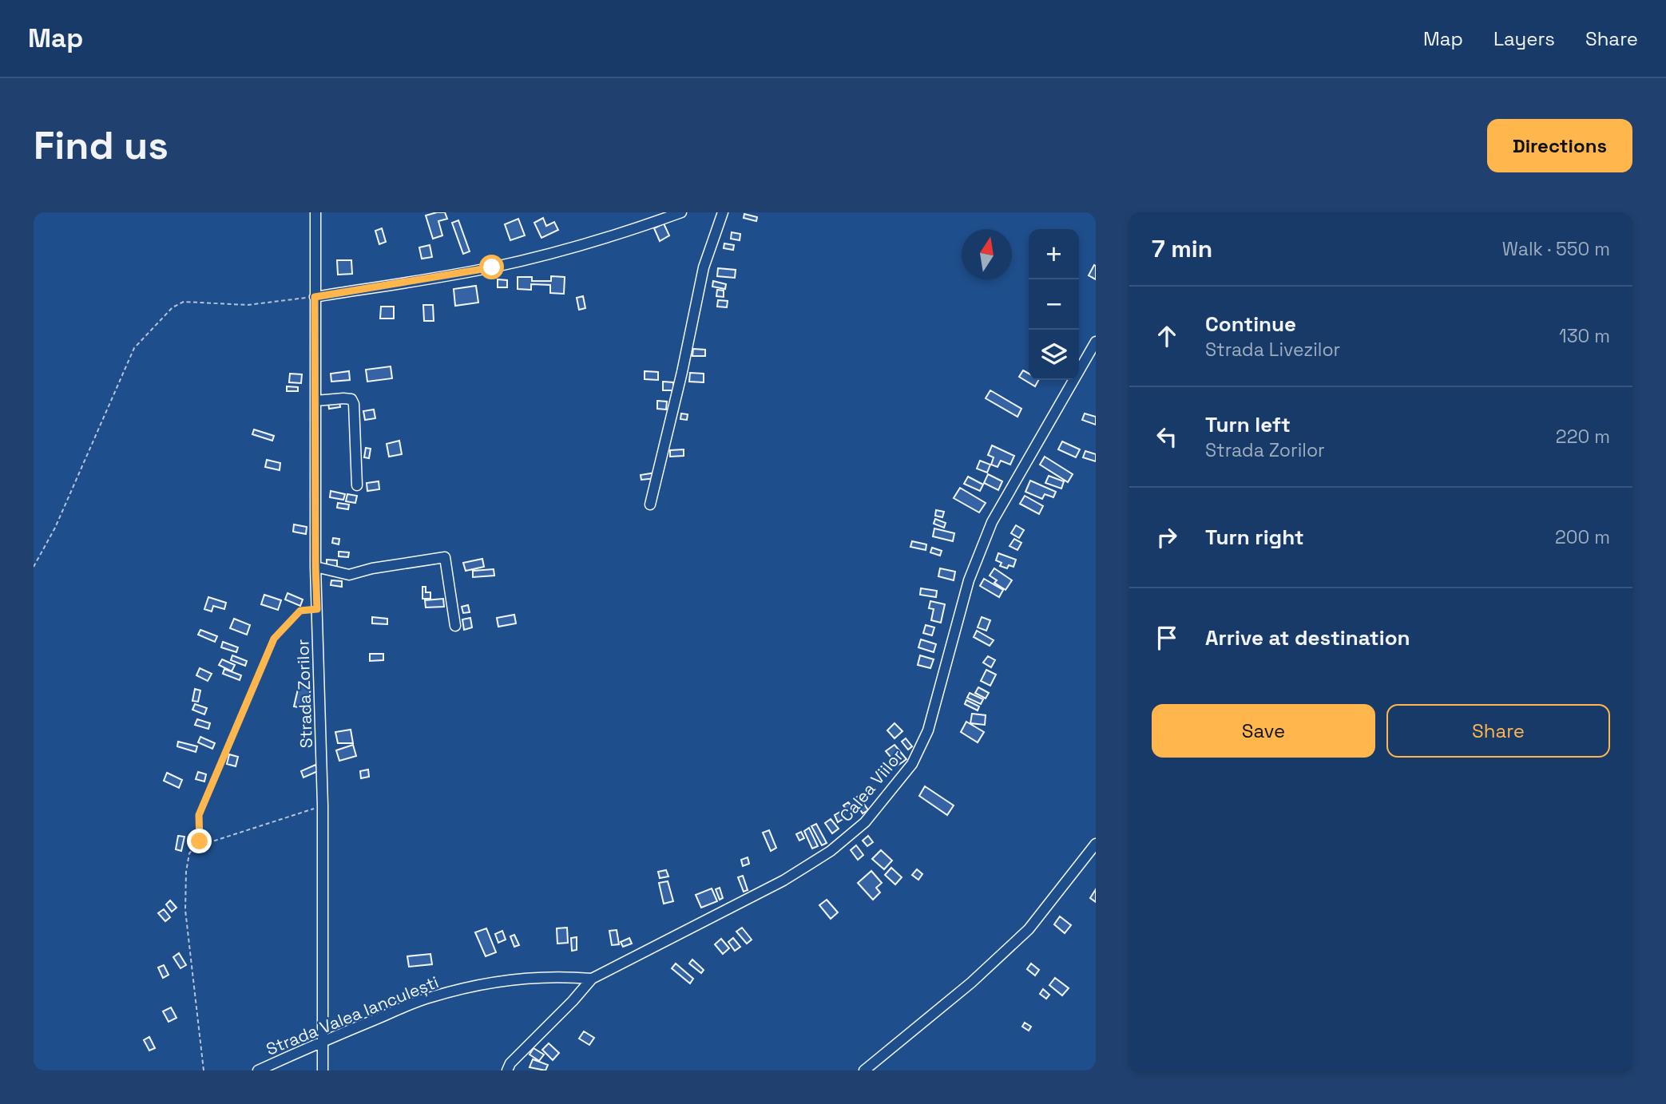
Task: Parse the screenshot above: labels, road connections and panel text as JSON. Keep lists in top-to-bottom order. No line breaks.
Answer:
{"streets":{"street":["Strada Zorilor","Calea Viilor","Strada Valea Ianculești"]},"crossings":[["Strada Zorilor","Strada Valea Ianculești"],["Calea Viilor","Strada Valea Ianculești"]],"north":"top","page":{"header":"Map","nav":["Map","Layers","Share"],"buttons":["Directions",["Save","Share"]],"title":"Find us","heading":["7 min","Walk · 550 m"],"map_buttons":["+","−"],"list":[["Continue","Strada Livezilor","130 m"],["Turn left","Strada Zorilor","220 m"],["Turn right","200 m"],"Arrive at destination"]}}
